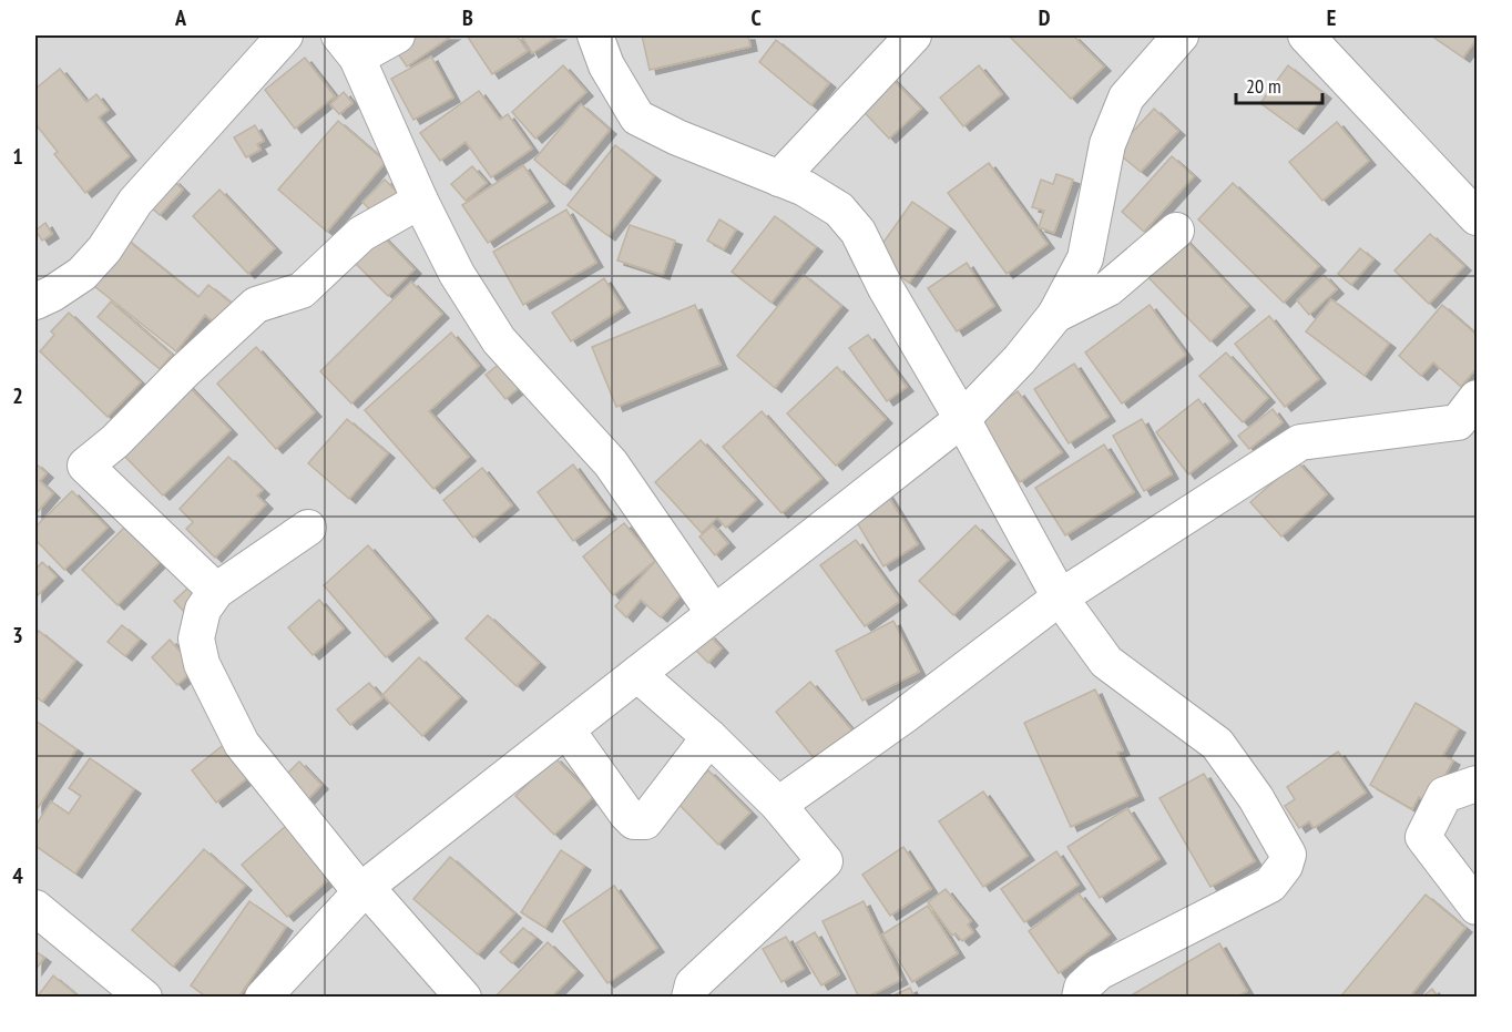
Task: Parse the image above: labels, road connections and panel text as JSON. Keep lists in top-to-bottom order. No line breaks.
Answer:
{"scale_bar":"20 m","grid":{"columns":["A","B","C","D","E"],"rows":["1","2","3","4"]}}
